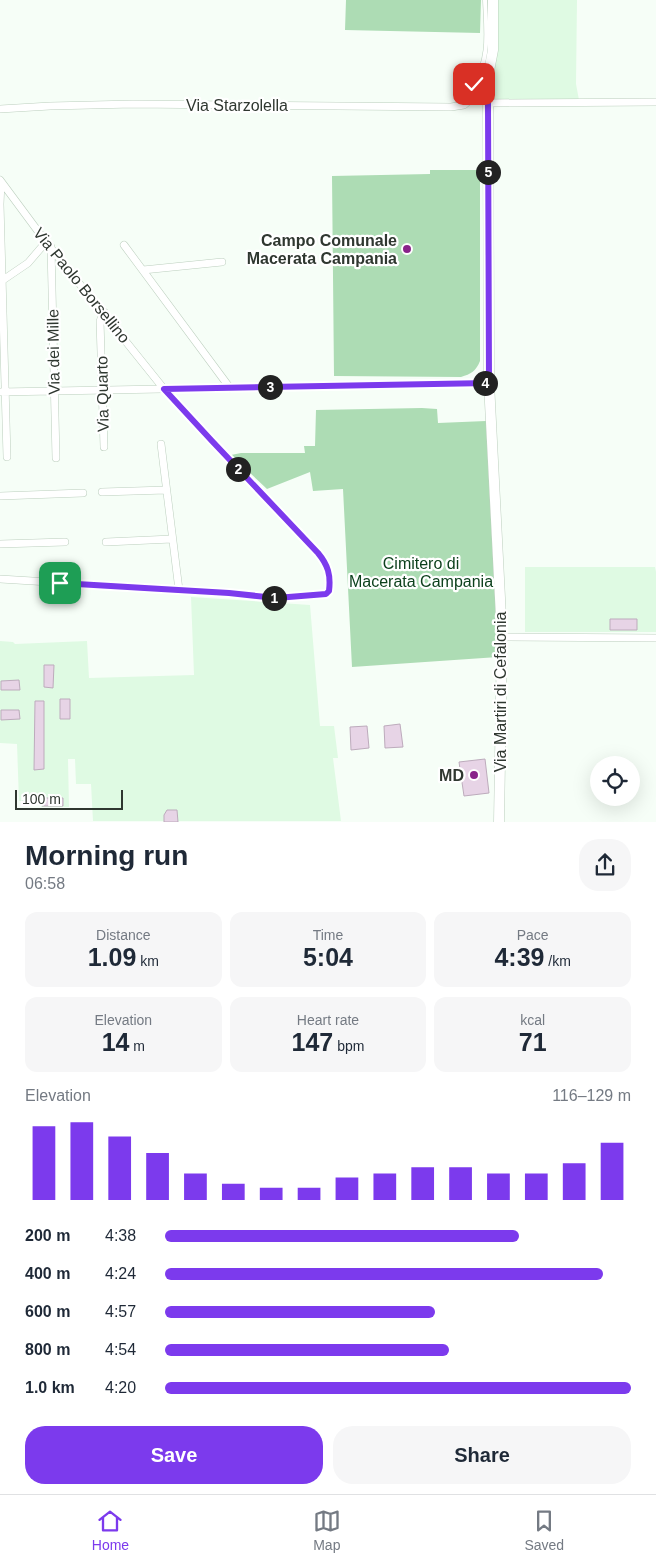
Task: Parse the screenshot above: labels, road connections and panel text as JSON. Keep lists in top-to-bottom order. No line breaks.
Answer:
{"streets":{"street":["Via Starzolella","Via Paolo Borsellino","Via dei Mille","Via Quarto","Via Martiri di Cefalonia"]},"crossings":[["Via Starzolella","Via Martiri di Cefalonia"],["Via Paolo Borsellino","Via dei Mille"],["Via Paolo Borsellino","Via Quarto"]],"parks":["Cimitero di Macerata Campania"],"places":["Campo Comunale Macerata Campania","MD"],"scale_bar":"100 m","page":{"pins":["5","4","3","2","1"],"scale":"100 m","heading":["Morning run","06:58"],"stats":[["Distance","1.09 km"],["Time","5:04"],["Pace","4:39 /km"],["Elevation","14 m"],["Heart rate","147 bpm"],["kcal","71"]],"chart":["Elevation","116–129 m"],"list":[{"name":"200 m","note":"4:38"},{"name":"400 m","note":"4:24"},{"name":"600 m","note":"4:57"},{"name":"800 m","note":"4:54"},{"name":"1.0 km","note":"4:20"}],"buttons":["Save","Share"],"tabs":["Home","Map","Saved"]}}
